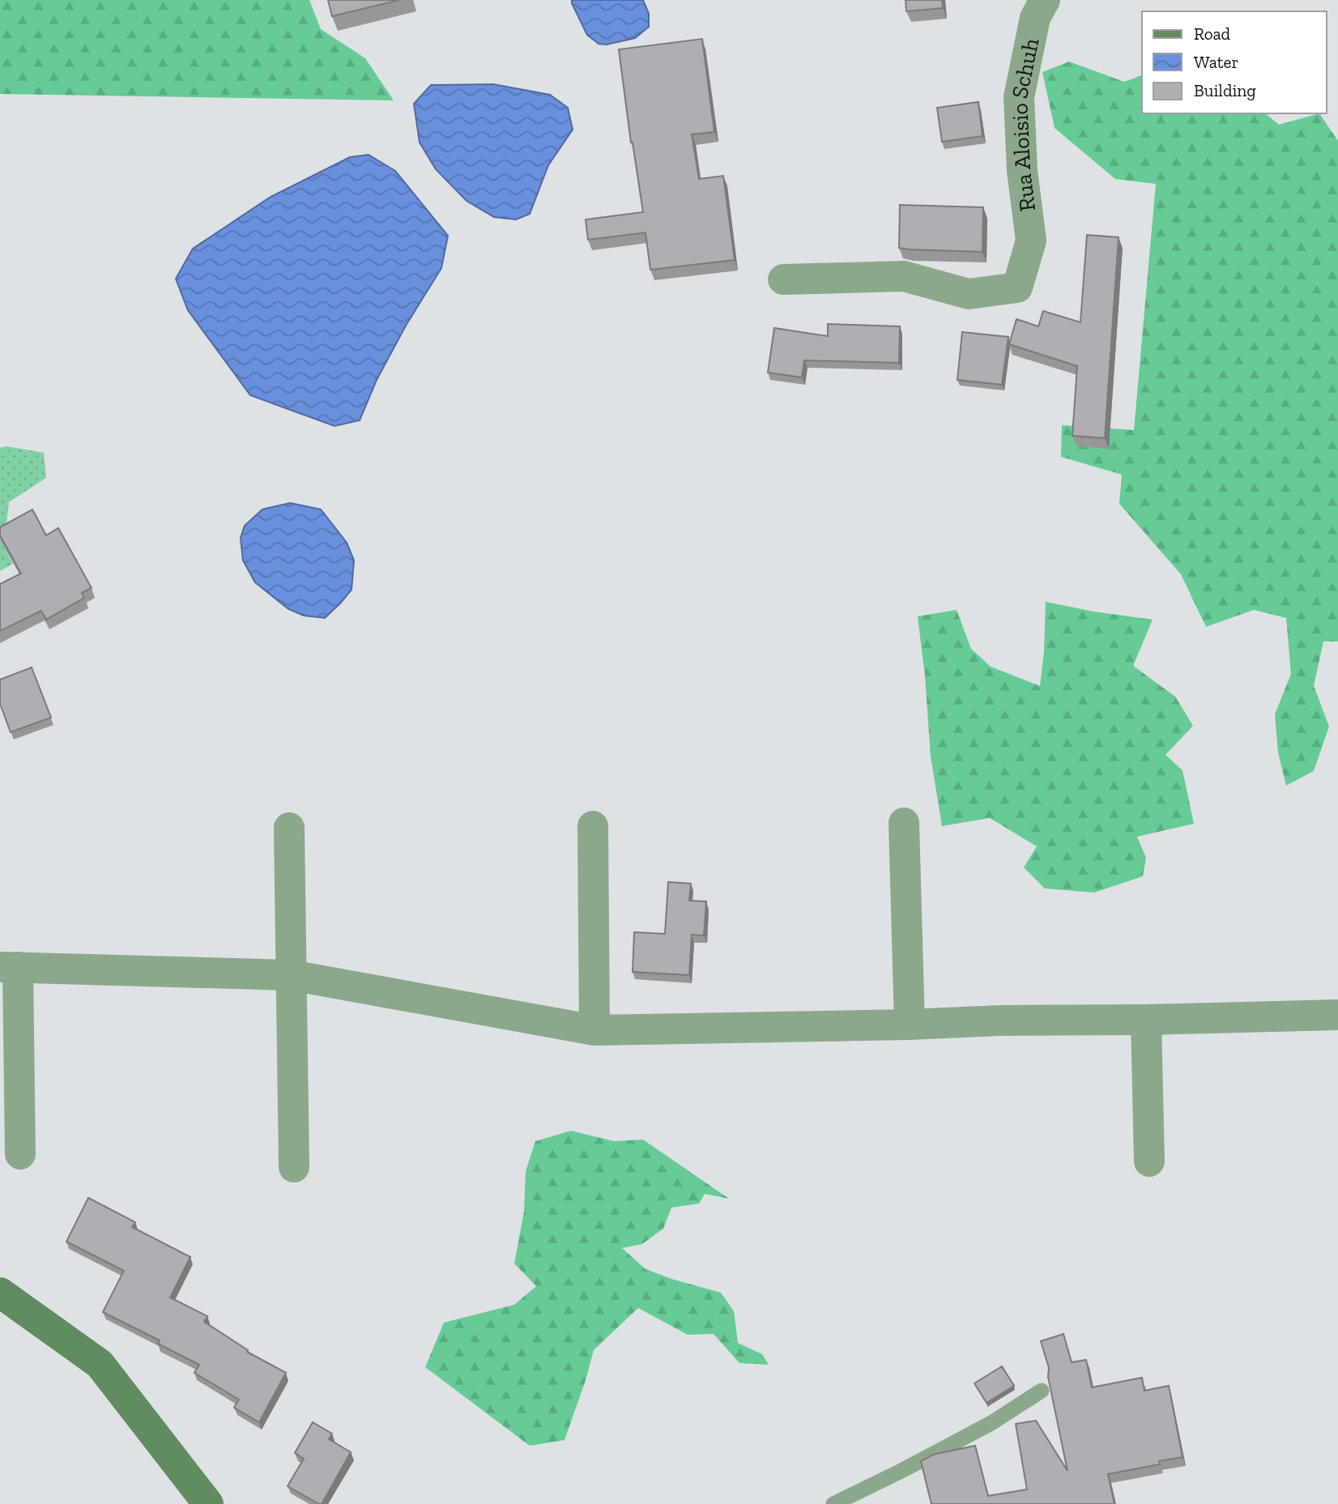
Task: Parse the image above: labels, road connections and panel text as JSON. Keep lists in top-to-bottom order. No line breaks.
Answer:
{"streets":{"street":["Rua Aloisio Schuh"]},"legend":["Road","Water","Building"]}
